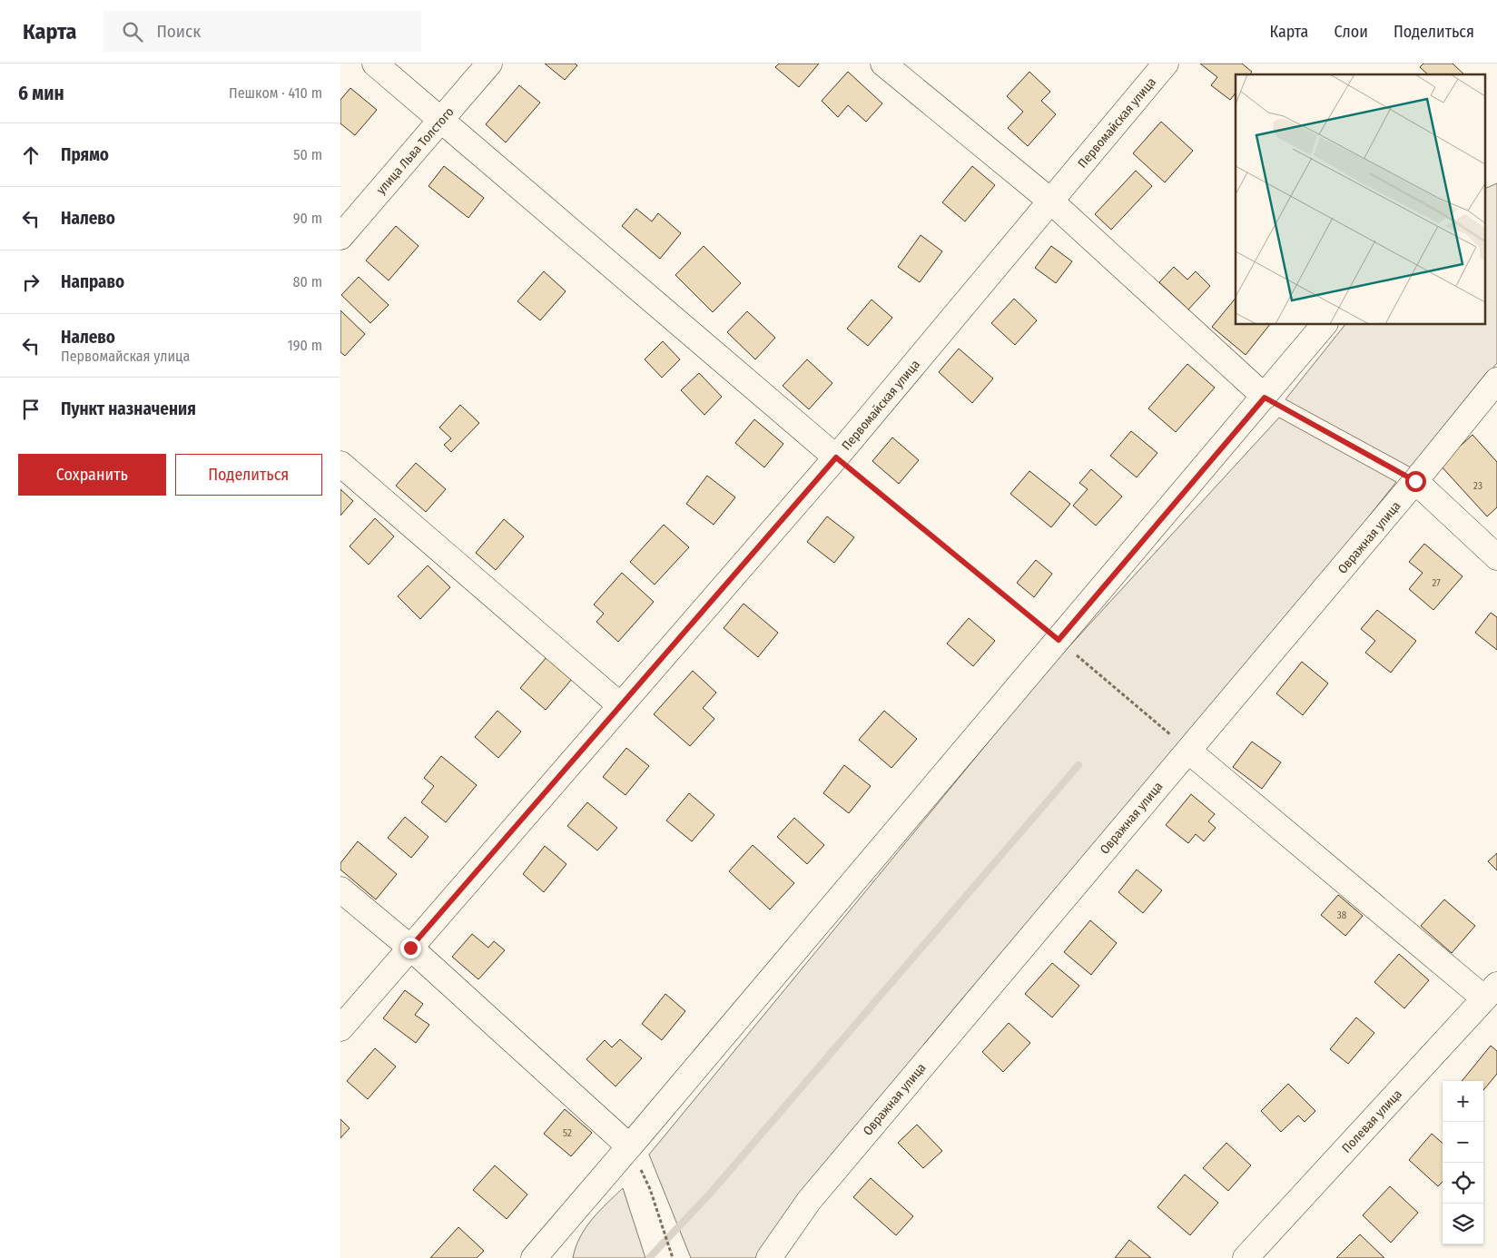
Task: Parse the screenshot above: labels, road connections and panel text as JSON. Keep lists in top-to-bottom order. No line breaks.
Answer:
{"streets":{"street":["Первомайская улица","улица Льва Толстого","Овражная улица","Полевая улица"]},"house_numbers":["23","27","38","52"],"page":{"header":"Карта","search":"Поиск","nav":["Карта","Слои","Поделиться"],"heading":["6 мин","Пешком · 410 m"],"list":[["Прямо","50 m"],["Налево","90 m"],["Направо","80 m"],["Налево","Первомайская улица","190 m"],"Пункт назначения"],"buttons":["Сохранить","Поделиться"],"map_buttons":["+","−"]}}
